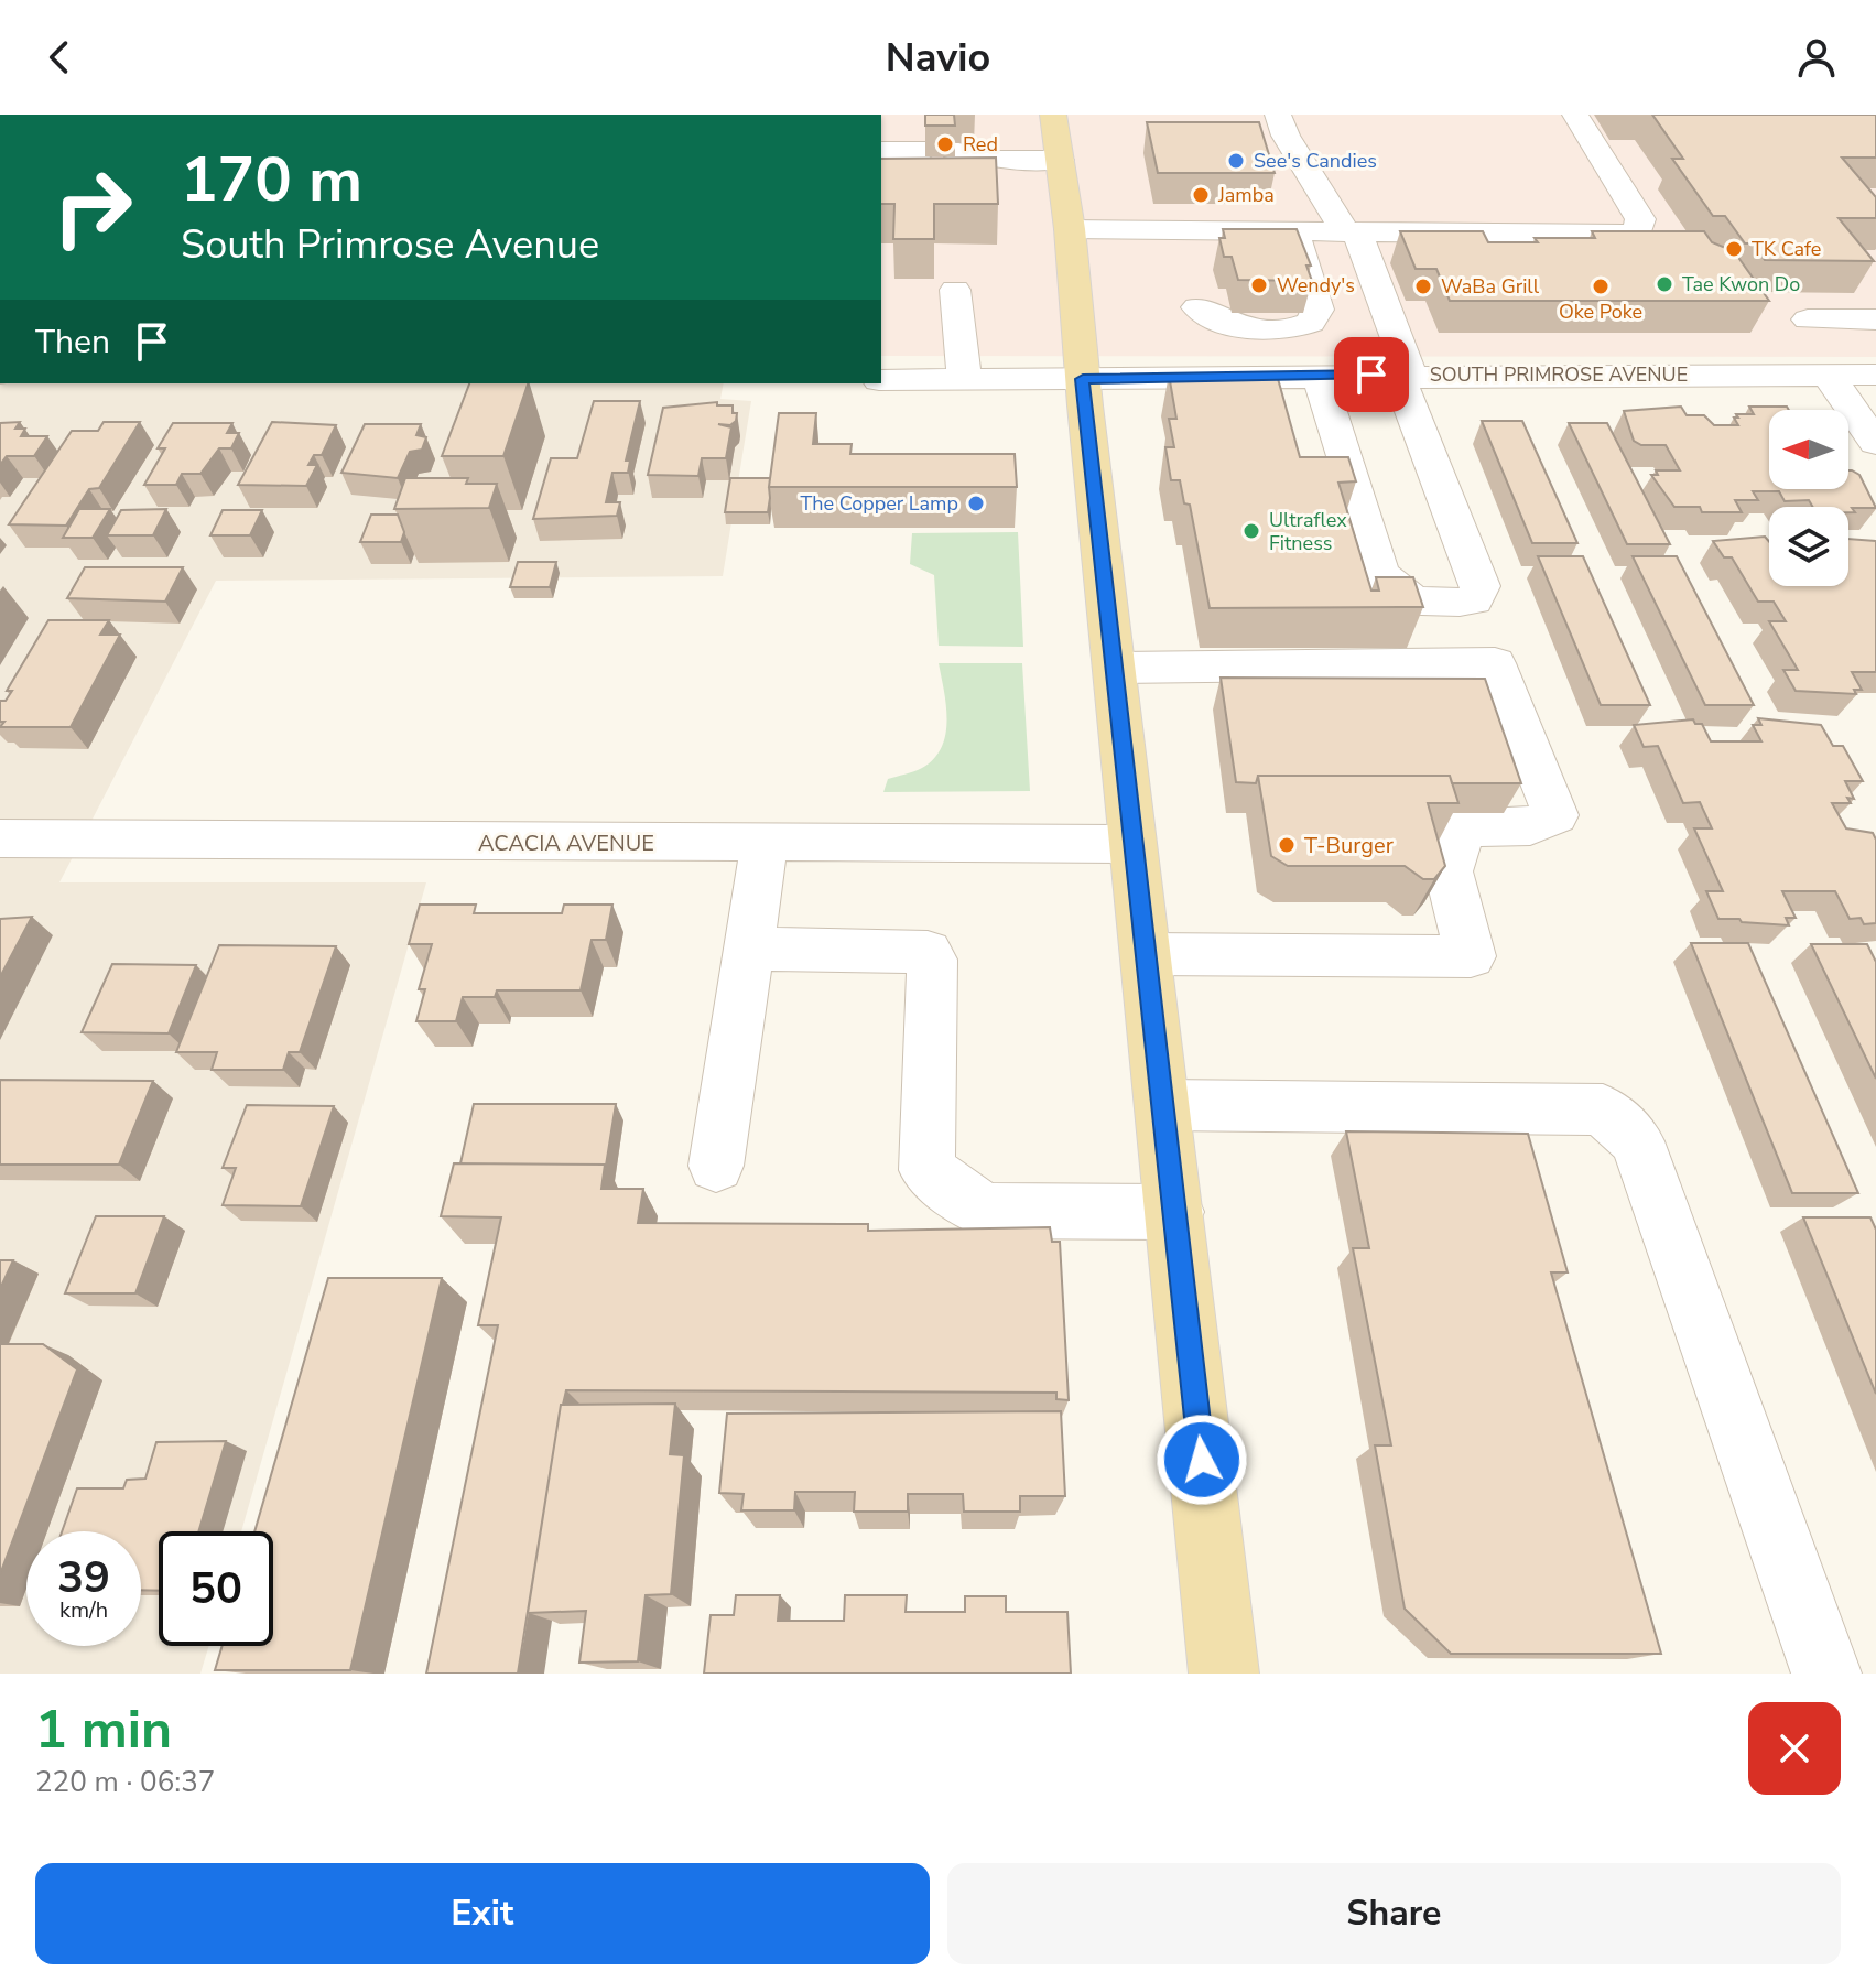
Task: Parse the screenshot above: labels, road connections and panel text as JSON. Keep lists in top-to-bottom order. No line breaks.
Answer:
{"streets":{"street":["SOUTH PRIMROSE AVENUE","ACACIA AVENUE"]},"places":["Red","See's Candies","Jamba","TK Cafe","Tae Kwon Do","Wendy's","WaBa Grill","Oke Poke","The Copper Lamp","Ultraflex Fitness","T-Burger"],"north":"left","page":{"header":"Navio","turn":["170 m","South Primrose Avenue"],"then":"Then","speed":"39 km/h","limit":"50","heading":["1 min","220 m · 06:37"],"buttons":["Exit","Share"]}}
